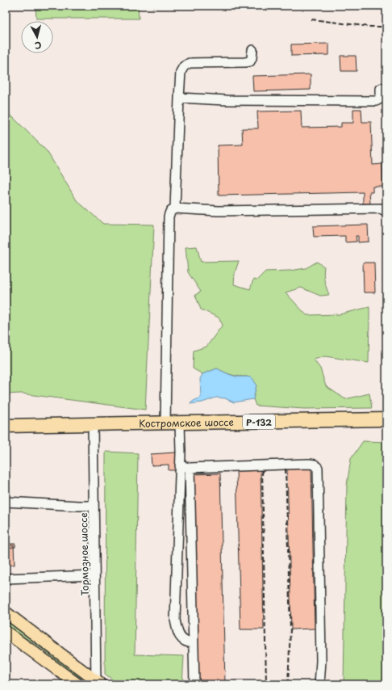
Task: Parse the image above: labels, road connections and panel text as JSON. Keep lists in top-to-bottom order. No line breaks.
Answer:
{"streets":{"highway":["Р-132","Костромское шоссе"],"street":["Тормозное шоссе"]},"crossings":[["Костромское шоссе","Тормозное шоссе"]],"north":"bottom"}
